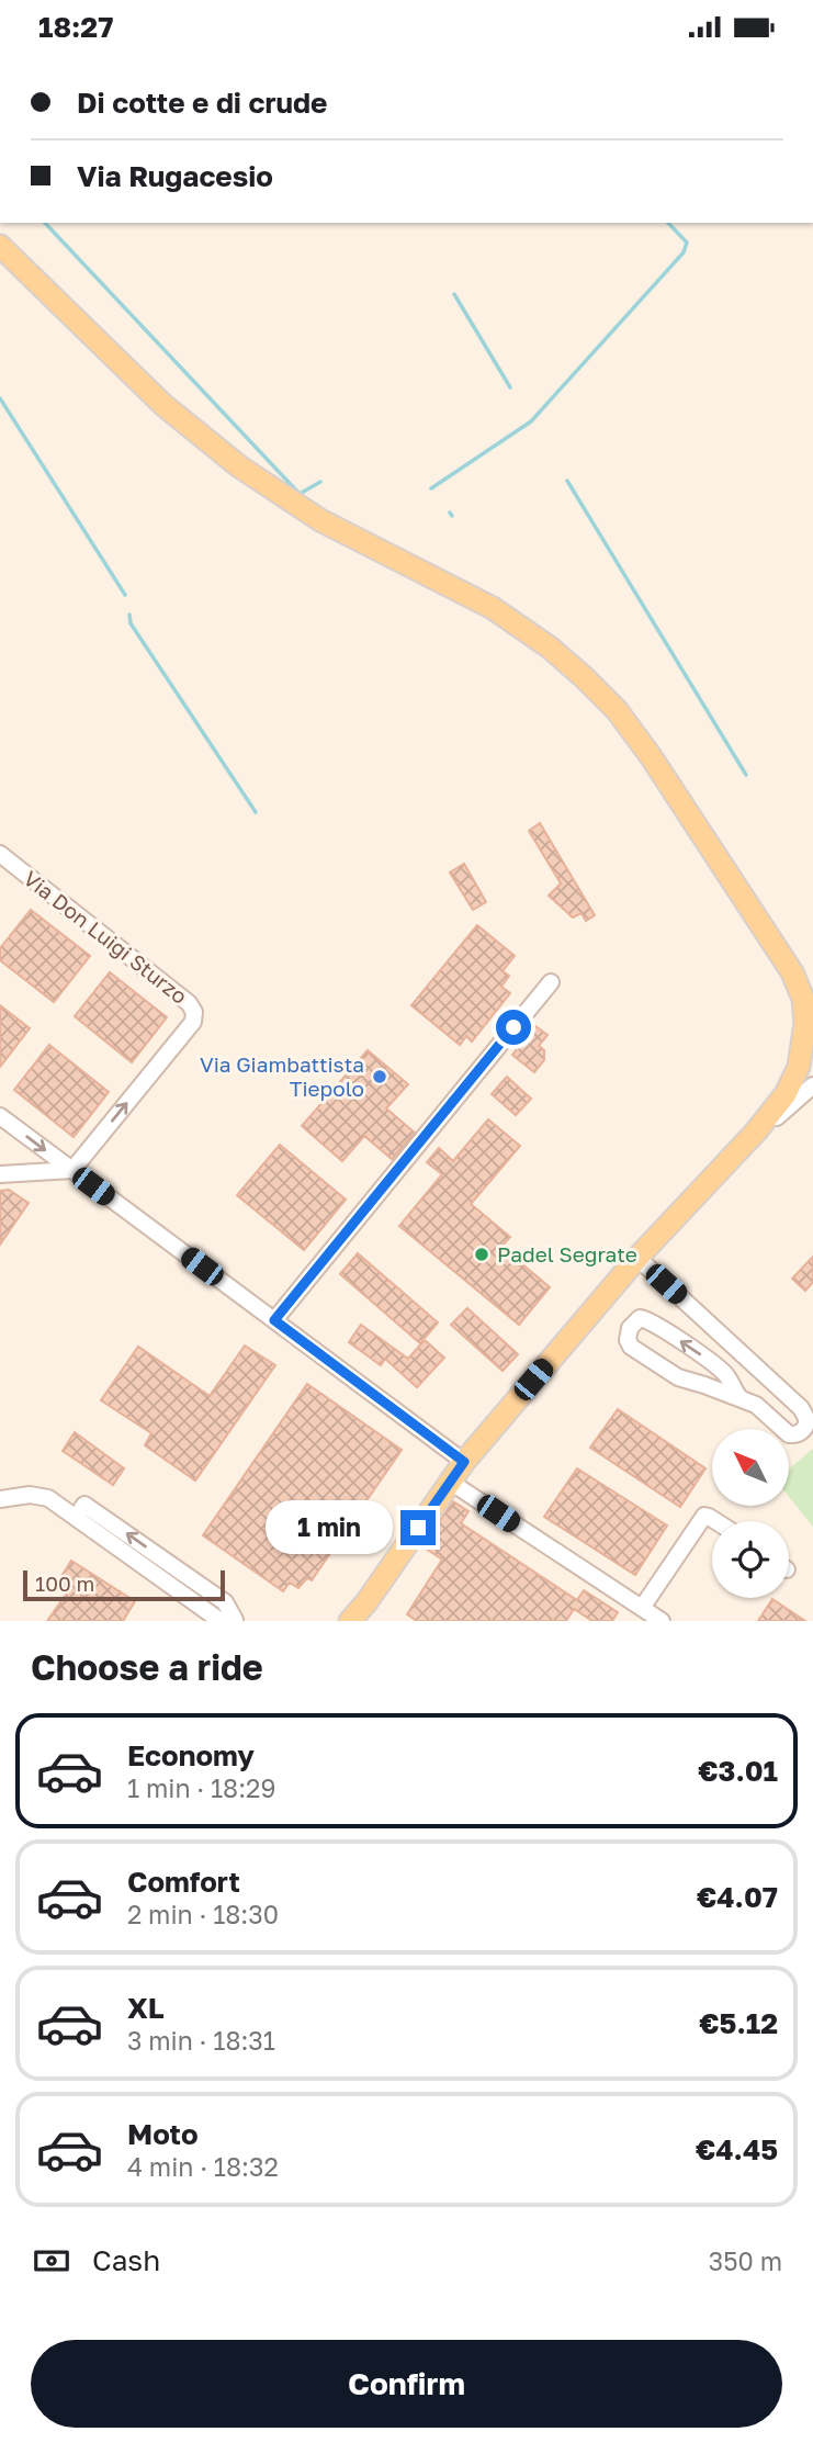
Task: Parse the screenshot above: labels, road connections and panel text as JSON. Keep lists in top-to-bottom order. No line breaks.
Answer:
{"streets":{"street":["Via Don Luigi Sturzo"]},"places":["Via Giambattista Tiepolo","Padel Segrate"],"scale_bar":"100 m","north":"top left","page":{"status":"18:27","banner":["Di cotte e di crude","Via Rugacesio"],"bubble":"1 min","scale":"100 m","heading":"Choose a ride","list":[{"name":"Economy","note":"1 min · 18:29","value":"€3.01"},{"name":"Comfort","note":"2 min · 18:30","value":"€4.07"},{"name":"XL","note":"3 min · 18:31","value":"€5.12"},{"name":"Moto","note":"4 min · 18:32","value":"€4.45"}],"pay":["Cash","350 m"],"buttons":"Confirm"}}
